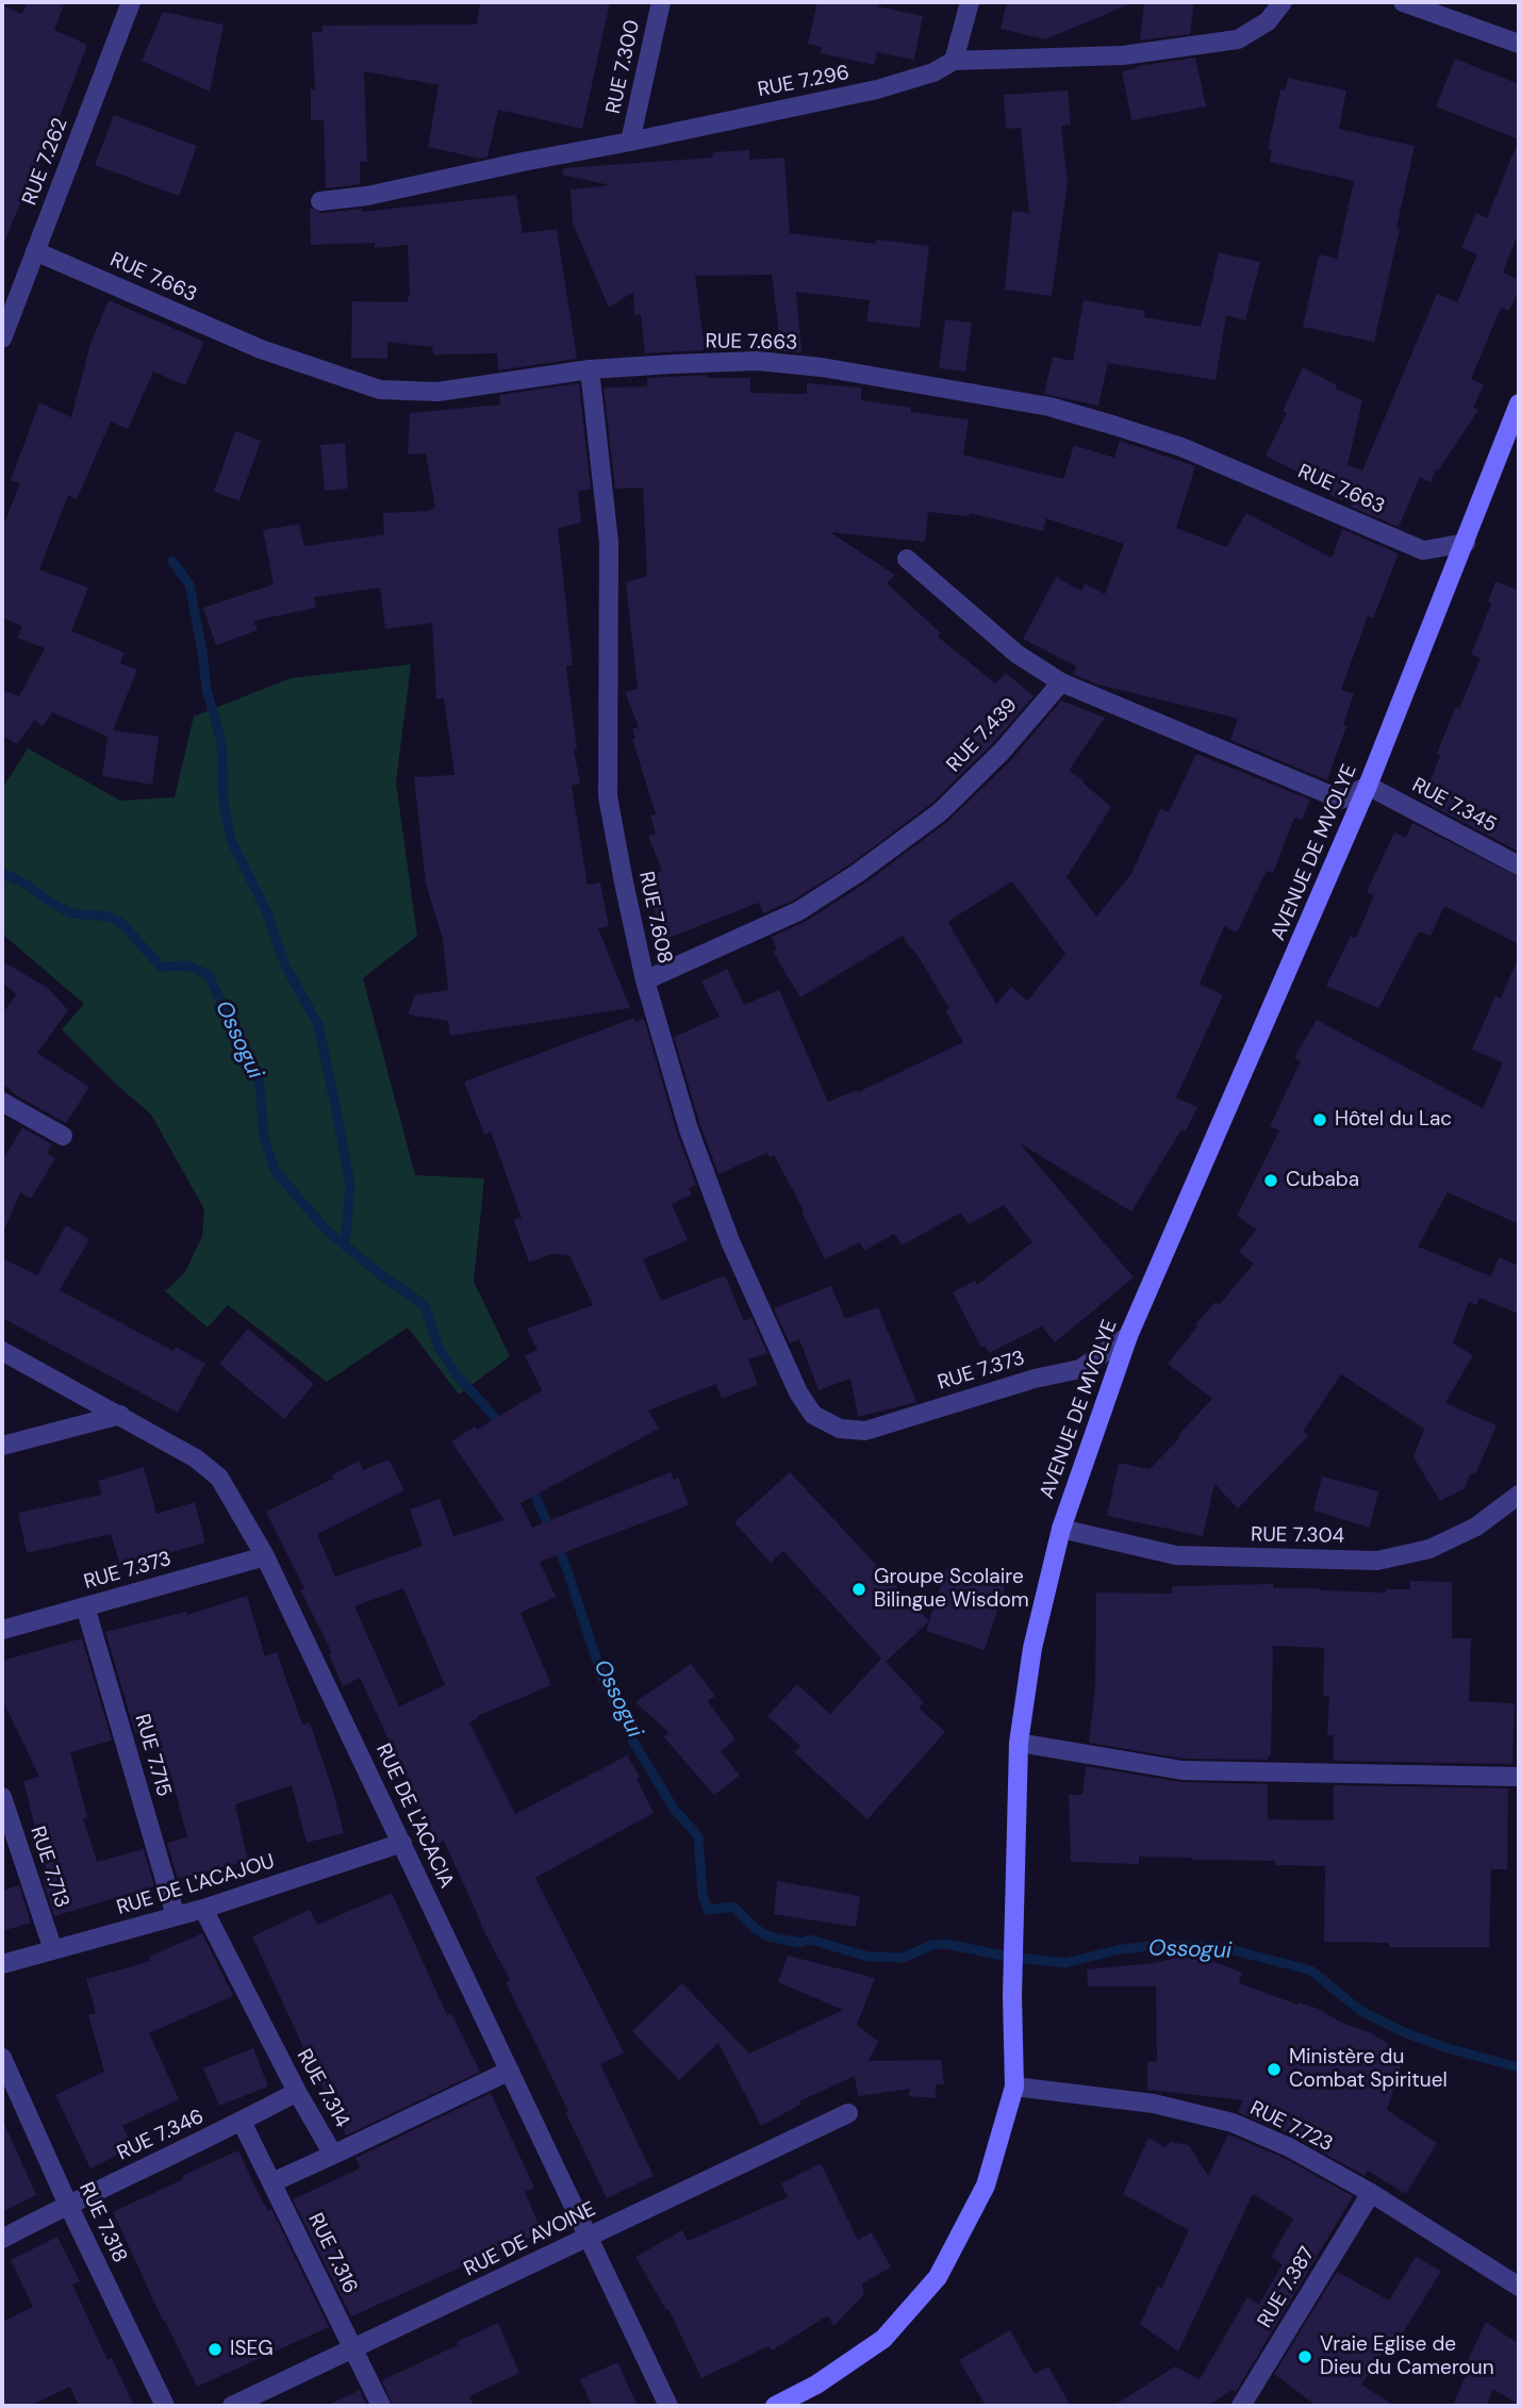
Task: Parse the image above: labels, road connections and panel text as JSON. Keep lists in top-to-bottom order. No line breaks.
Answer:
{"streets":{"main road":["AVENUE DE MVOLYE"],"street":["RUE 7.300","RUE 7.296","RUE 7.262","RUE 7.663","RUE 7.439","RUE 7.345","RUE 7.608","RUE 7.373","RUE 7.304","RUE 7.715","RUE DE L'ACACIA","RUE 7.713","RUE DE L'ACAJOU","RUE 7.314","RUE 7.723","RUE 7.346","RUE 7.318","RUE DE AVOINE","RUE 7.316","RUE 7.387"]},"crossings":[["RUE 7.300","RUE 7.296"],["RUE 7.262","RUE 7.663"],["RUE 7.663","AVENUE DE MVOLYE"],["RUE 7.663","RUE 7.608"],["RUE 7.439","RUE 7.608"],["RUE 7.345","AVENUE DE MVOLYE"],["AVENUE DE MVOLYE","RUE 7.373"],["AVENUE DE MVOLYE","RUE 7.304"],["AVENUE DE MVOLYE","RUE 7.723"],["RUE 7.608","RUE 7.373"],["RUE 7.373","RUE 7.715"],["RUE 7.373","RUE DE L'ACACIA"],["RUE 7.715","RUE DE L'ACAJOU"],["RUE DE L'ACACIA","RUE DE L'ACAJOU"],["RUE DE L'ACACIA","RUE 7.314"],["RUE DE L'ACACIA","RUE DE AVOINE"],["RUE 7.713","RUE DE L'ACAJOU"],["RUE DE L'ACAJOU","RUE 7.314"],["RUE 7.314","RUE 7.346"],["RUE 7.723","RUE 7.387"],["RUE 7.346","RUE 7.318"],["RUE 7.346","RUE 7.316"],["RUE DE AVOINE","RUE 7.316"]],"water":["Ossogui"],"places":["Hôtel du Lac","Cubaba","Groupe Scolaire Bilingue Wisdom","Ministère du Combat Spirituel","ISEG","Vraie Eglise de Dieu du Cameroun"]}
